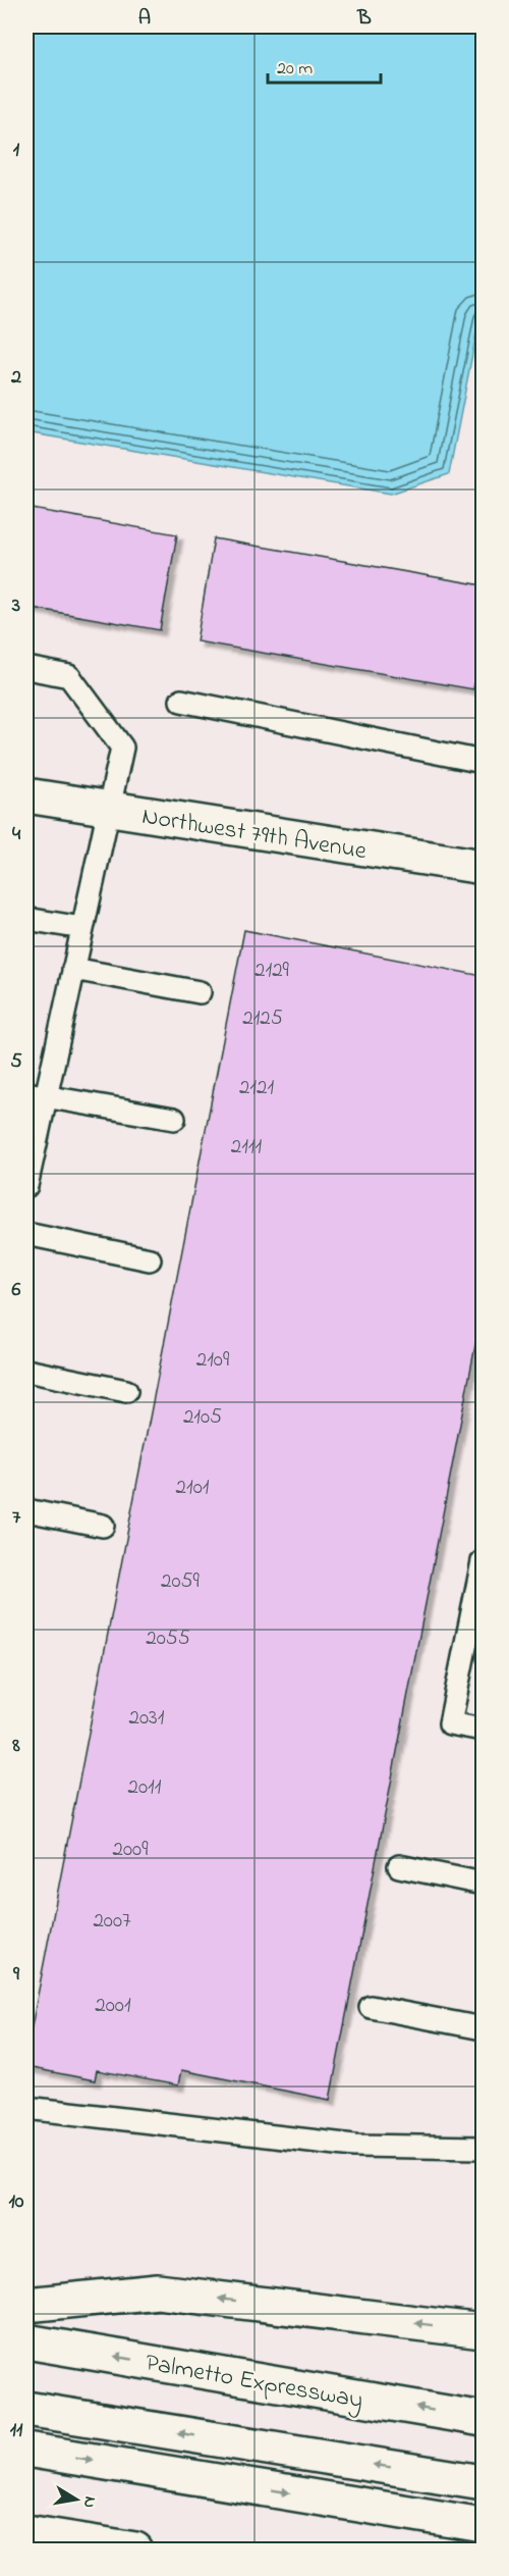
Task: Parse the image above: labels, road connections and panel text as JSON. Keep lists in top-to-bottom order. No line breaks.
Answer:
{"streets":{"main road":["Northwest 79th Avenue","Palmetto Expressway"]},"house_numbers":["2129","2125","2121","2111","2109","2105","2101","2059","2055","2031","2011","2009","2007","2001"],"scale_bar":"20 m","north":"right","grid":{"columns":["A","B"],"rows":["1","2","3","4","5","6","7","8","9","10","11"]}}
